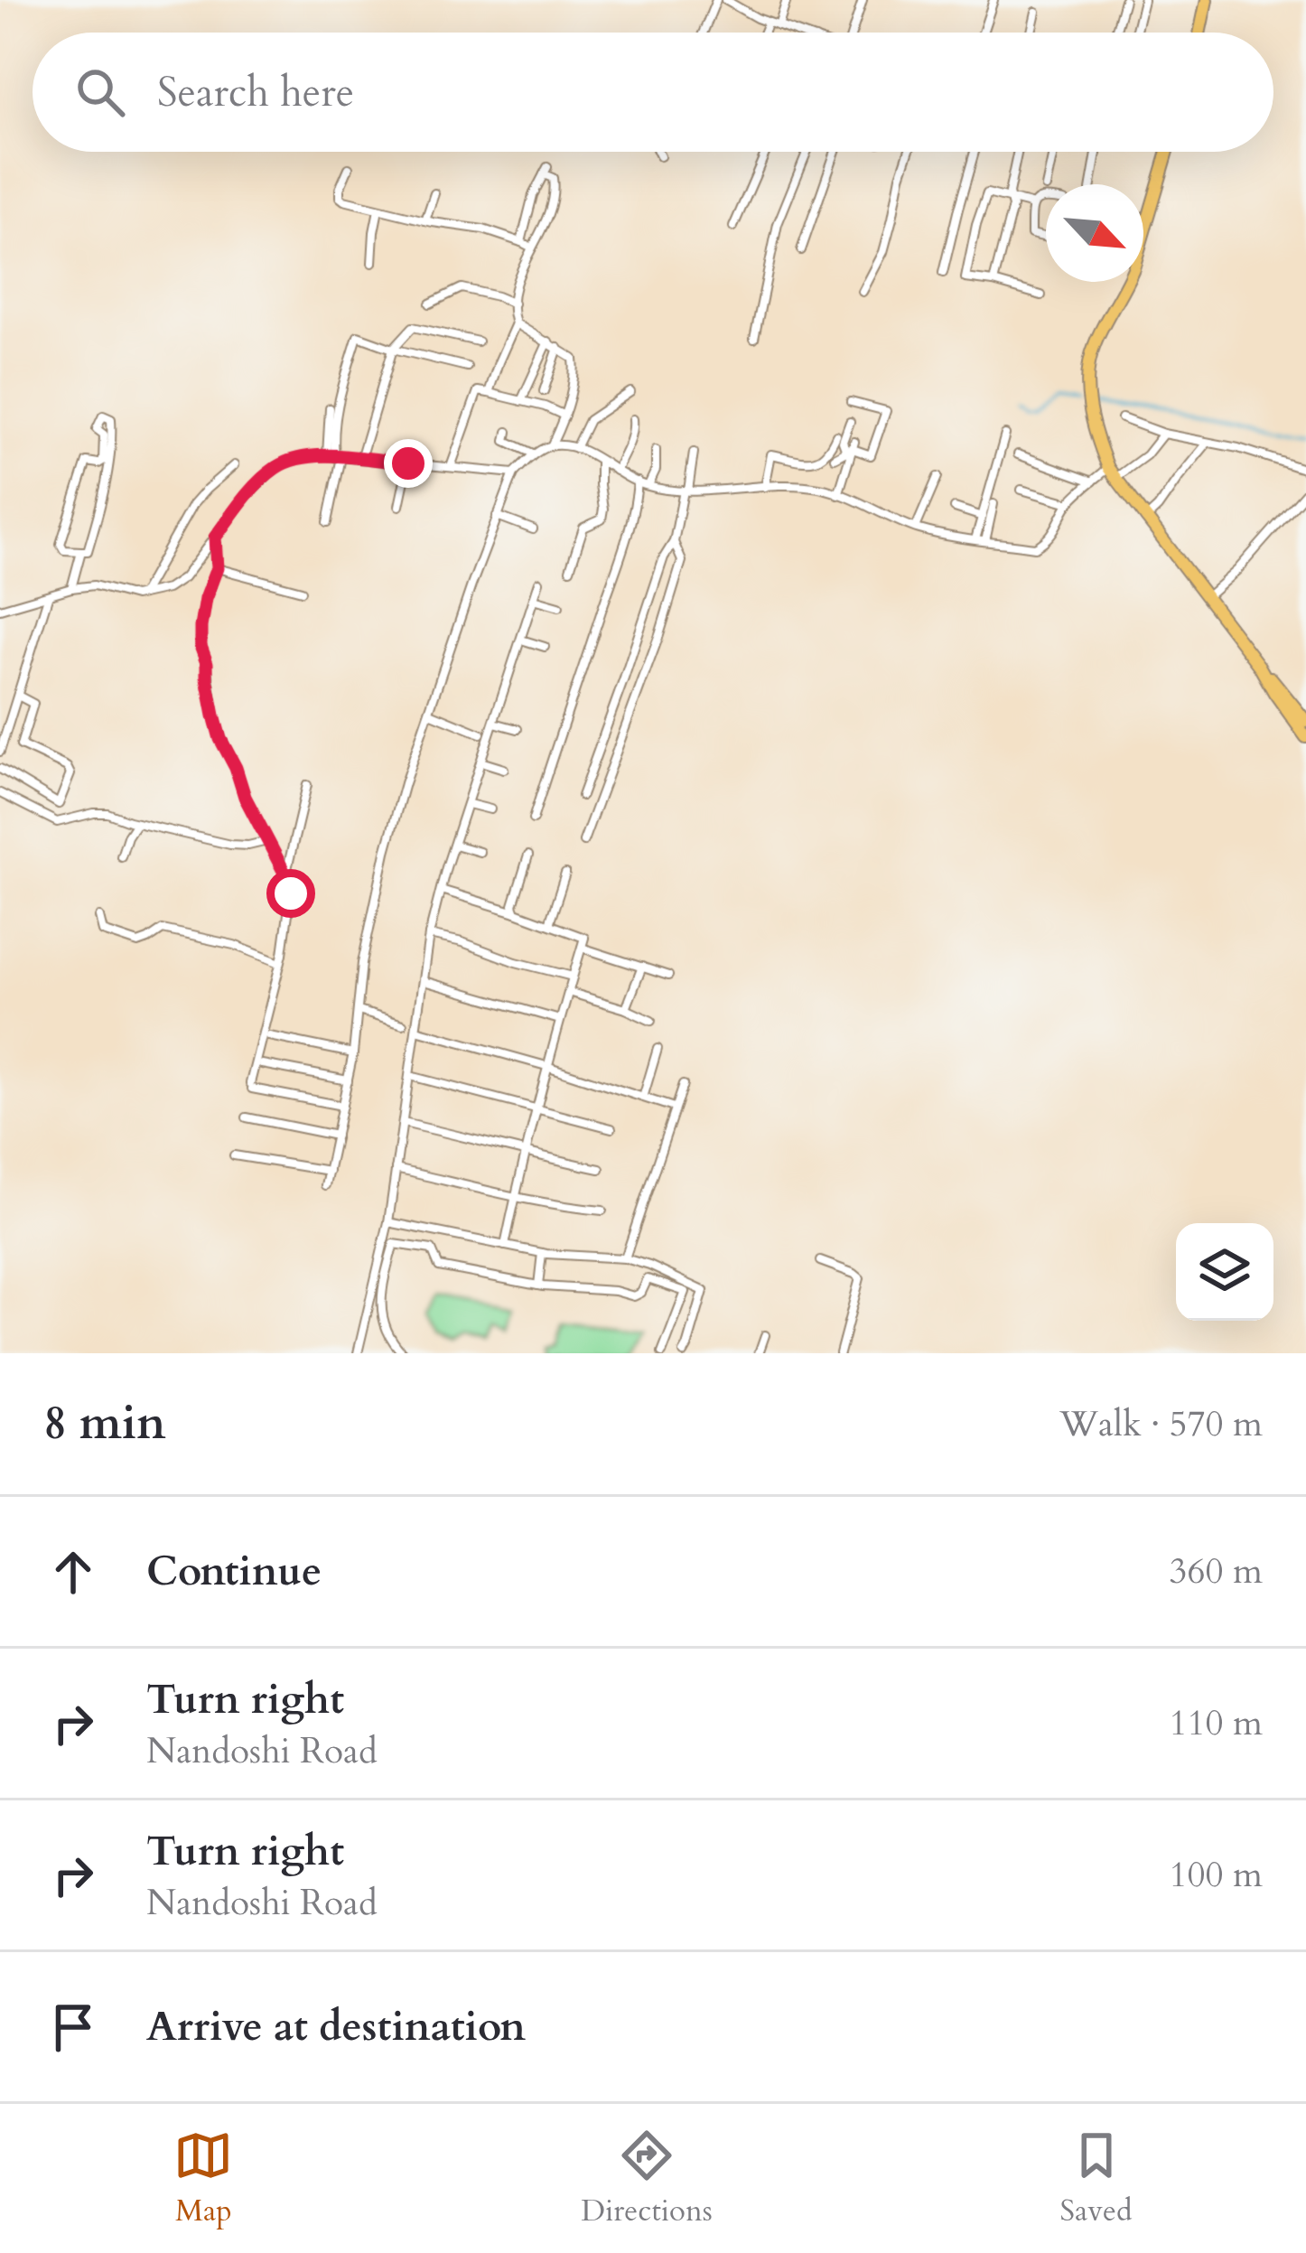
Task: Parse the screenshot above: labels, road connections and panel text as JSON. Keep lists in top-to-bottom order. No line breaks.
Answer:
{"north":"bottom right","page":{"search":"Search here","heading":["8 min","Walk · 570 m"],"list":[["Continue","360 m"],["Turn right","Nandoshi Road","110 m"],["Turn right","Nandoshi Road","100 m"],"Arrive at destination"],"nav":["Map","Directions","Saved"]}}
